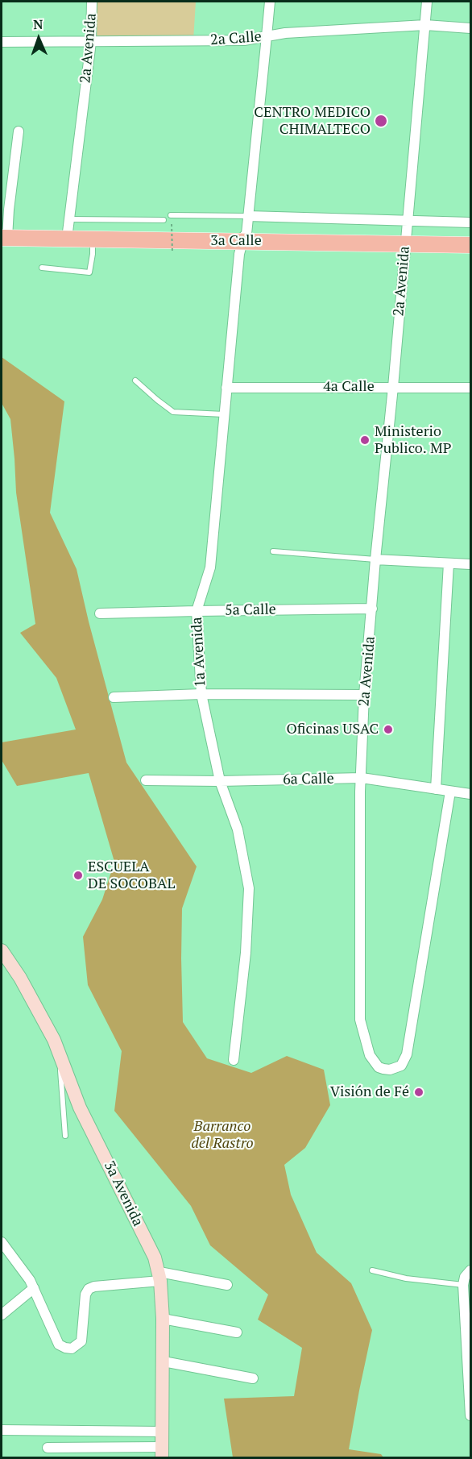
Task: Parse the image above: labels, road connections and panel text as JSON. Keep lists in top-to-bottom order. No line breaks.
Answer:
{"streets":{"main road":["3a Calle","3a Avenida"],"street":["2a Calle","2a Avenida","4a Calle","5a Calle","1a Avenida","6a Calle"]},"crossings":[["2a Calle","2a Avenida"],["2a Calle","1a Avenida"],["2a Avenida","3a Calle"],["2a Avenida","4a Calle"],["2a Avenida","5a Calle"],["2a Avenida","6a Calle"],["3a Calle","1a Avenida"],["4a Calle","1a Avenida"],["5a Calle","1a Avenida"],["1a Avenida","6a Calle"]],"parks":["Barranco del Rastro"],"places":["CENTRO MEDICO CHIMALTECO","Ministerio Publico. MP","Oficinas USAC","ESCUELA DE SOCOBAL","Visión de Fé"],"north":"top"}
